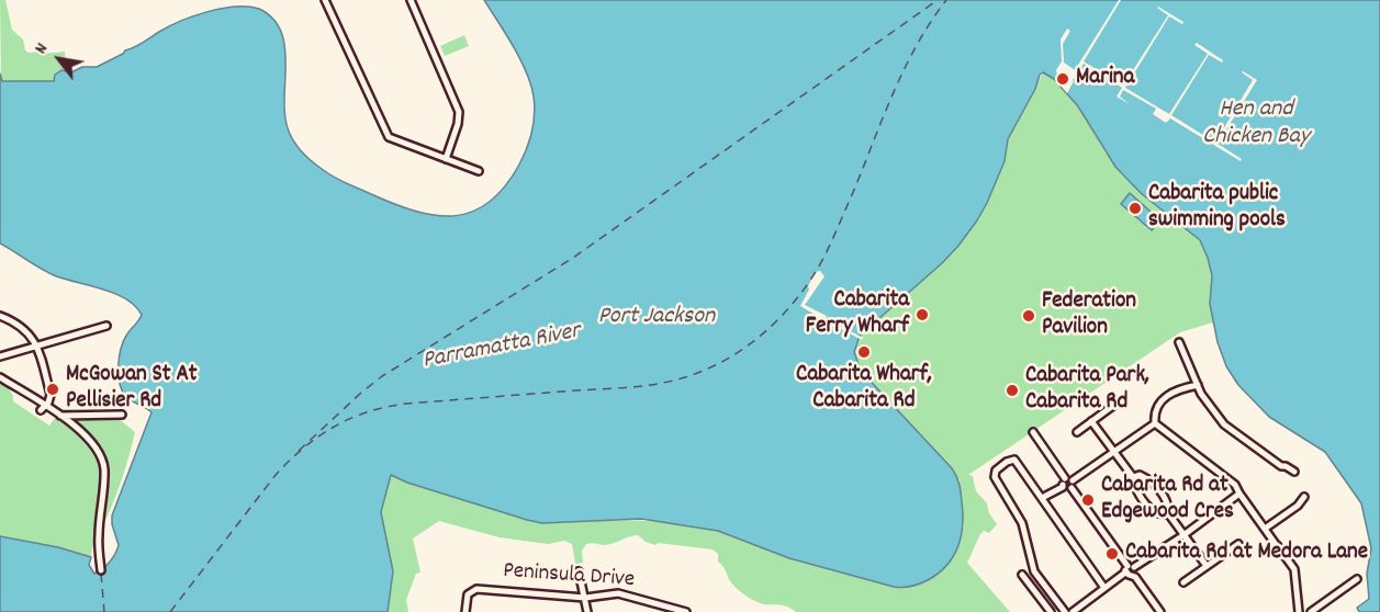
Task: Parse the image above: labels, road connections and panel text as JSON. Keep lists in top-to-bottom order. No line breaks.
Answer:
{"streets":{"street":["Peninsula Drive"]},"water":["Hen and Chicken Bay","Port Jackson","Parramatta River"],"places":["Marina","Cabarita public swimming pools","Cabarita Ferry Wharf","Federation Pavilion","Cabarita Wharf, Cabarita Rd","McGowan St At Pellisier Rd","Cabarita Park, Cabarita Rd","Cabarita Rd at Edgewood Cres","Cabarita Rd at Medora Lane"],"north":"top left"}
